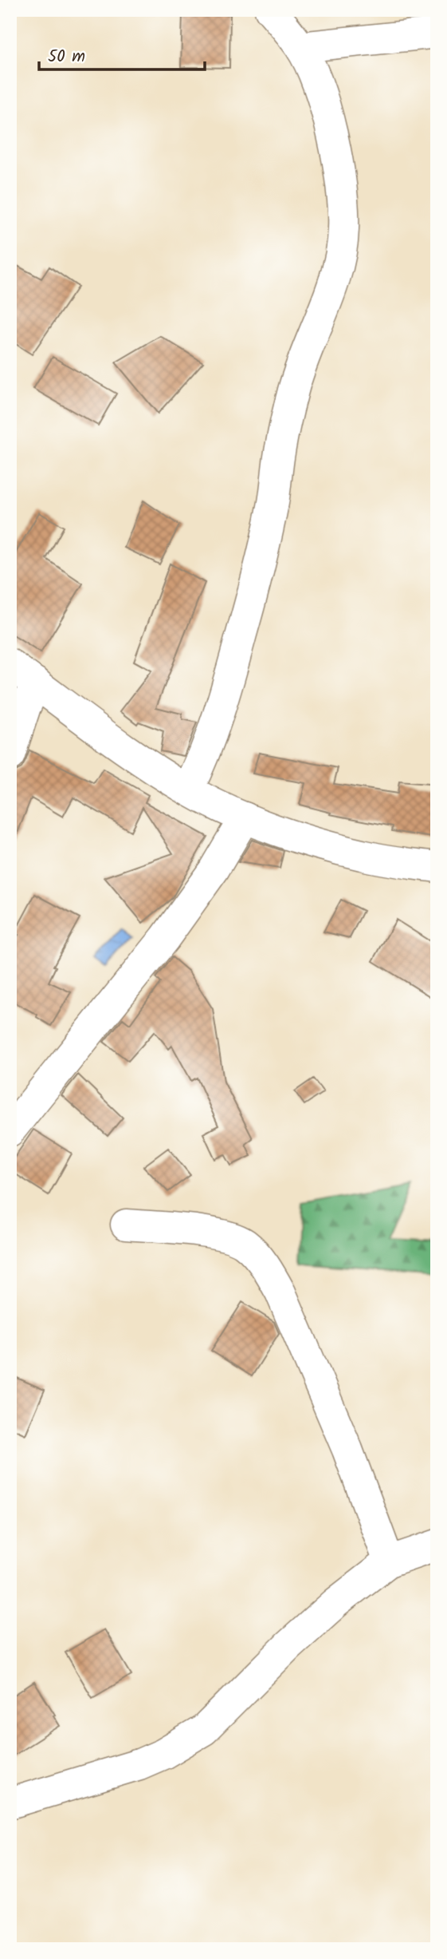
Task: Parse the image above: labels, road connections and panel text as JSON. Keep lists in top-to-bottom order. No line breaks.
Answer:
{"scale_bar":"50 m"}
